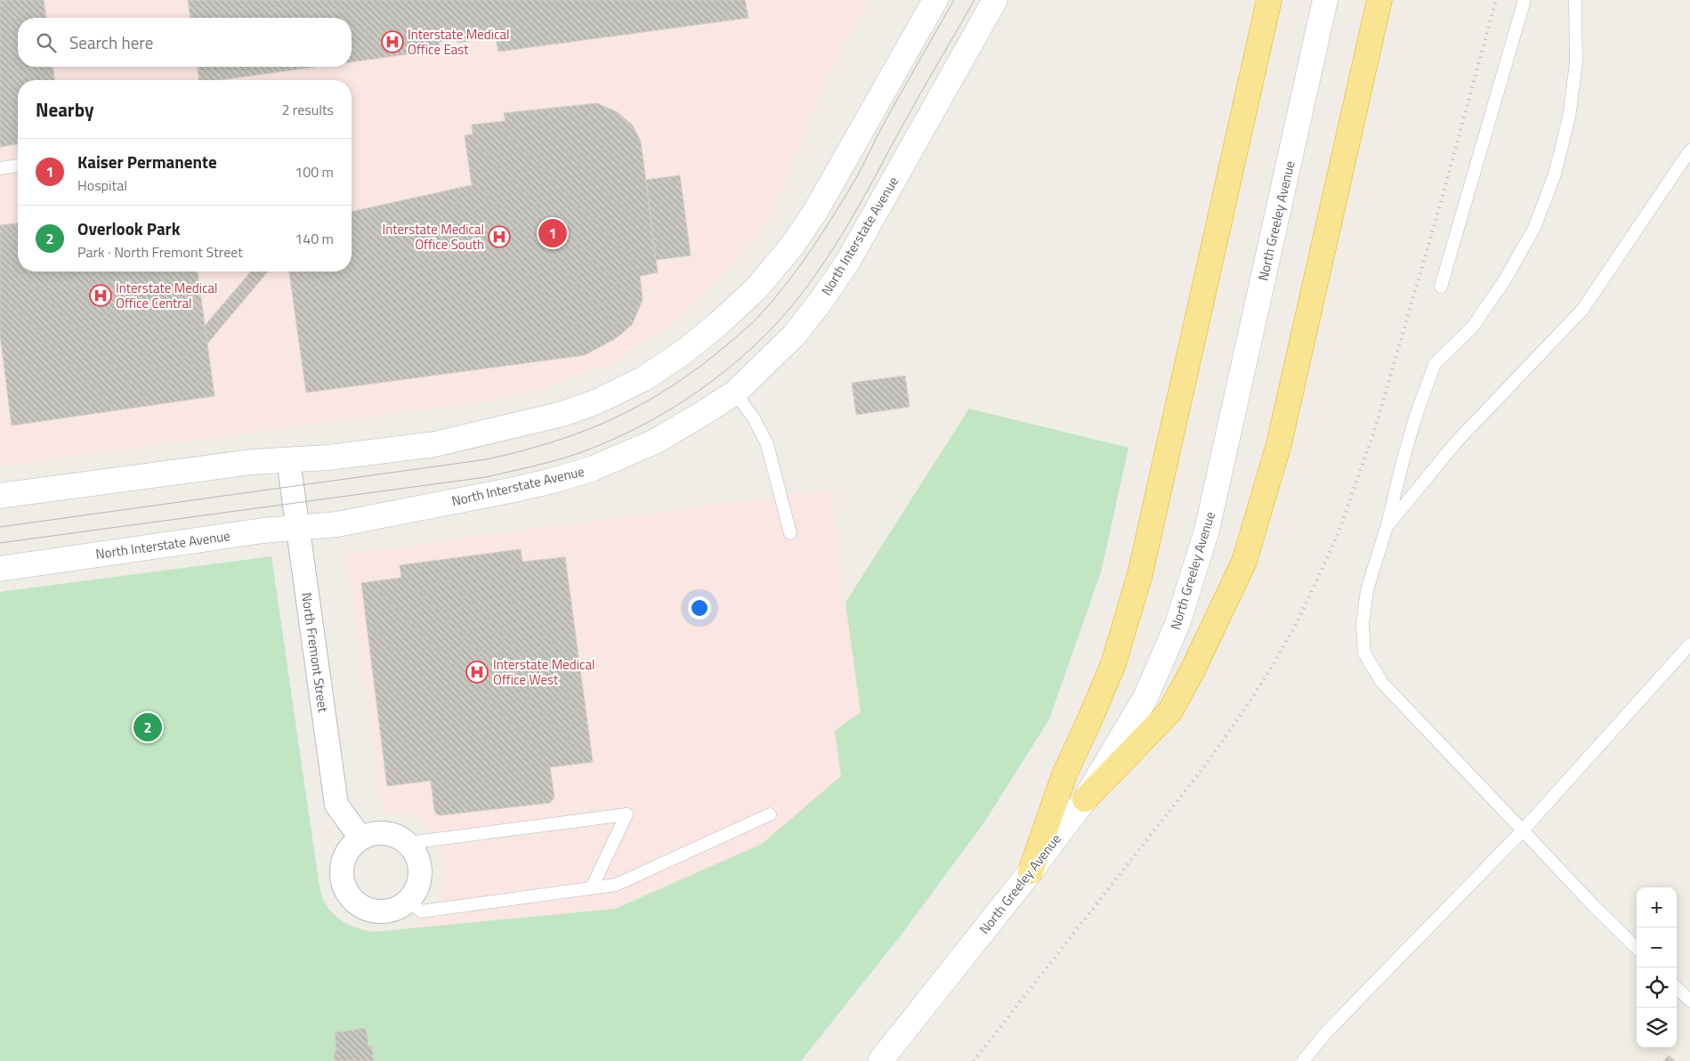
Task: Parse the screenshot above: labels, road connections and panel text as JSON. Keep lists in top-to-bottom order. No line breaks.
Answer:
{"streets":{"street":["North Greeley Avenue","North Interstate Avenue","North Fremont Street"]},"crossings":[["North Interstate Avenue","North Fremont Street"]],"places":{"hospital":["Interstate Medical Office East","Interstate Medical Office South","Interstate Medical Office Central","Interstate Medical Office West"]},"page":{"search":"Search here","heading":["Nearby","2 results"],"list":[{"mark":"1","name":"Kaiser Permanente","note":"Hospital","value":"100 m"},{"mark":"2","name":"Overlook Park","note":"Park · North Fremont Street","value":"140 m"}],"pins":["1","2"],"map_buttons":["+","−"]}}
